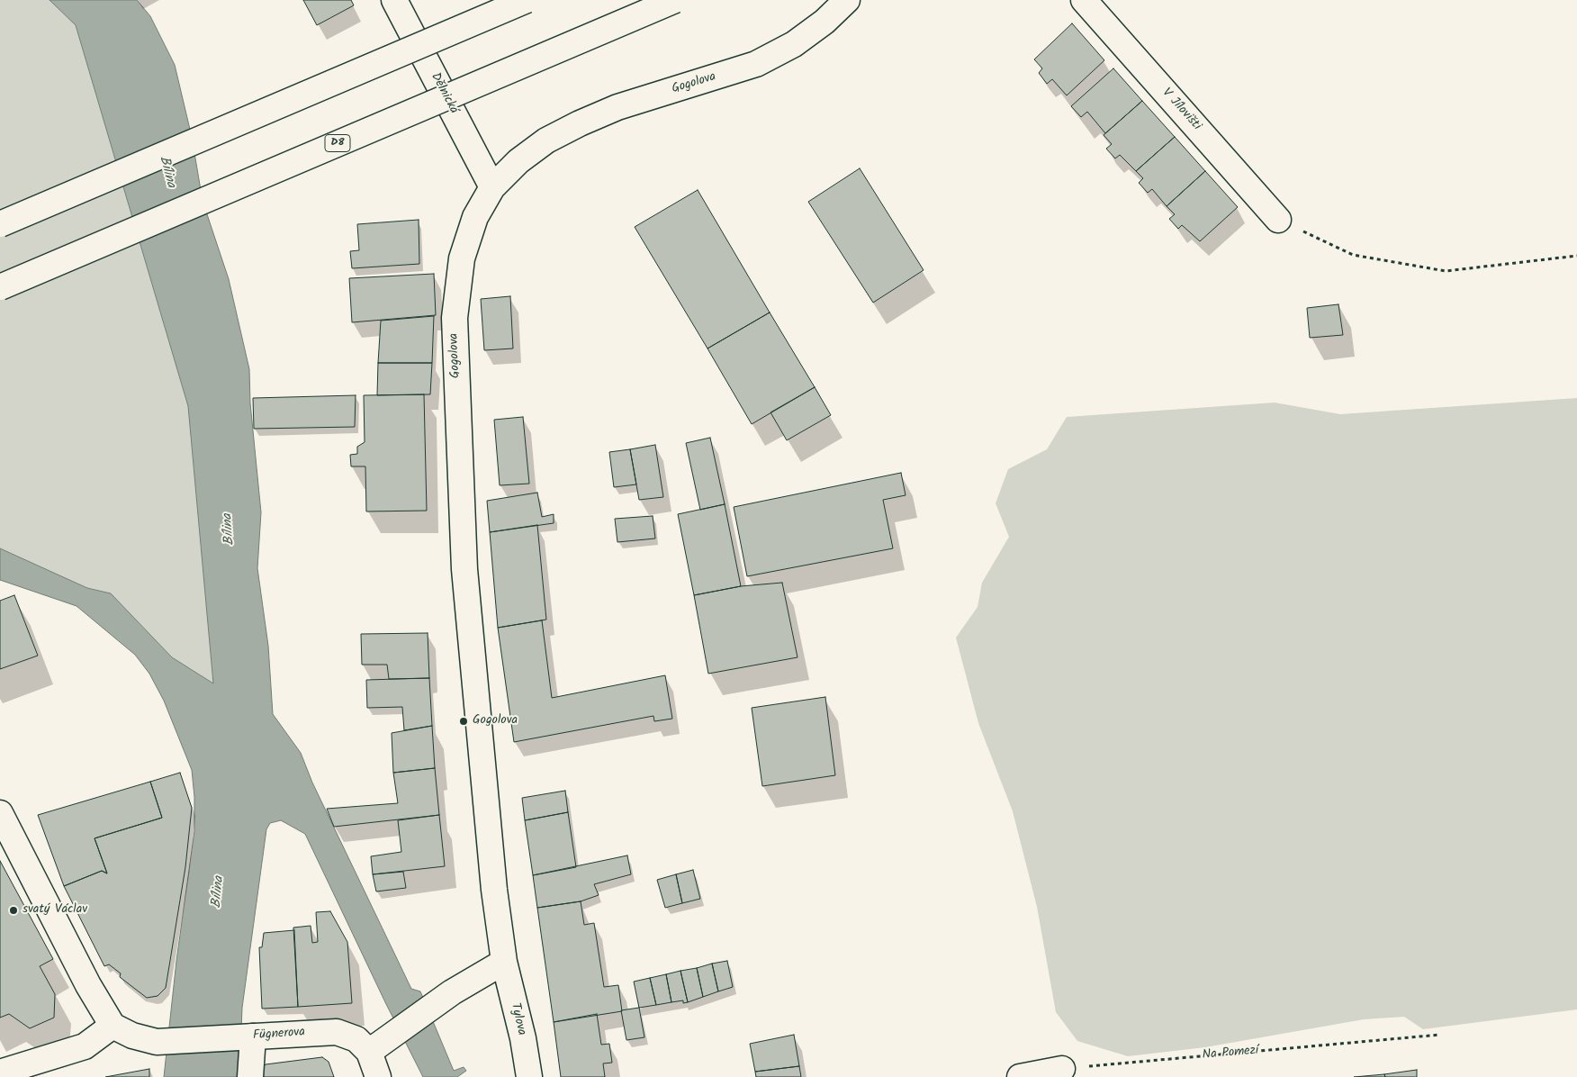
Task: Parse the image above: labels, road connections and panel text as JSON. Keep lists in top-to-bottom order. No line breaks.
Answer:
{"streets":{"main road":["Gogolova","Dělnická","V Jílovišti","D8","Tylova","Fügnerova"],"path":["Na Pomezí"]},"crossings":[["Gogolova","Dělnická"],["Gogolova","Tylova"]],"water":["Bílina"],"places":["Gogolova","svatý Václav"]}
